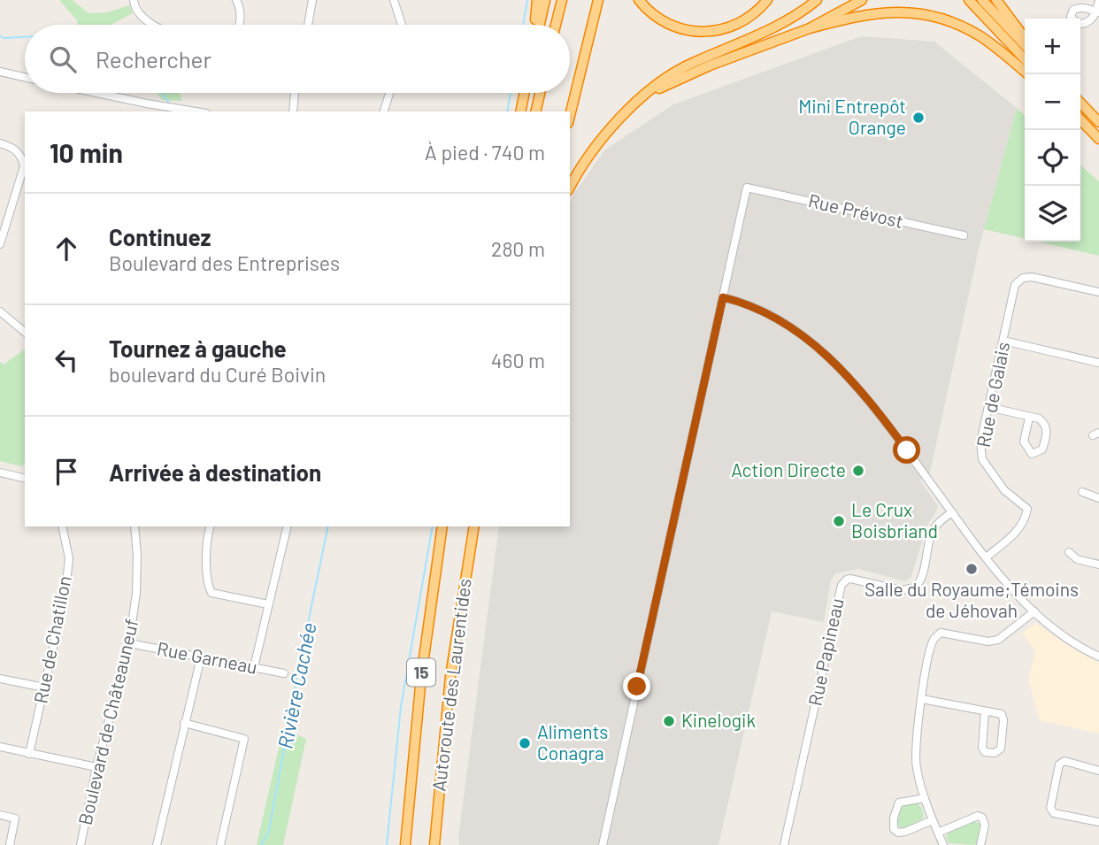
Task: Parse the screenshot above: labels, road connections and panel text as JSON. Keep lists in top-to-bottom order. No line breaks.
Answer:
{"streets":{"highway":["15","Autoroute des Laurentides"],"street":["Rue Prévost","Rue de Galais","Rue de Chatillon","Rue Papineau","Rue Garneau","Boulevard de Châteauneuf"]},"crossings":[["Rue Garneau","Boulevard de Châteauneuf"]],"water":["Rivière Cachée"],"places":["Mini Entrepôt Orange","Action Directe","Le Crux Boisbriand","Salle du Royaume;Témoins de Jéhovah","Kinelogik","Aliments Conagra"],"page":{"map_buttons":["+","−"],"search":"Rechercher","heading":["10 min","À pied · 740 m"],"list":[["Continuez","Boulevard des Entreprises","280 m"],["Tournez à gauche","boulevard du Curé Boivin","460 m"],"Arrivée à destination"]}}
